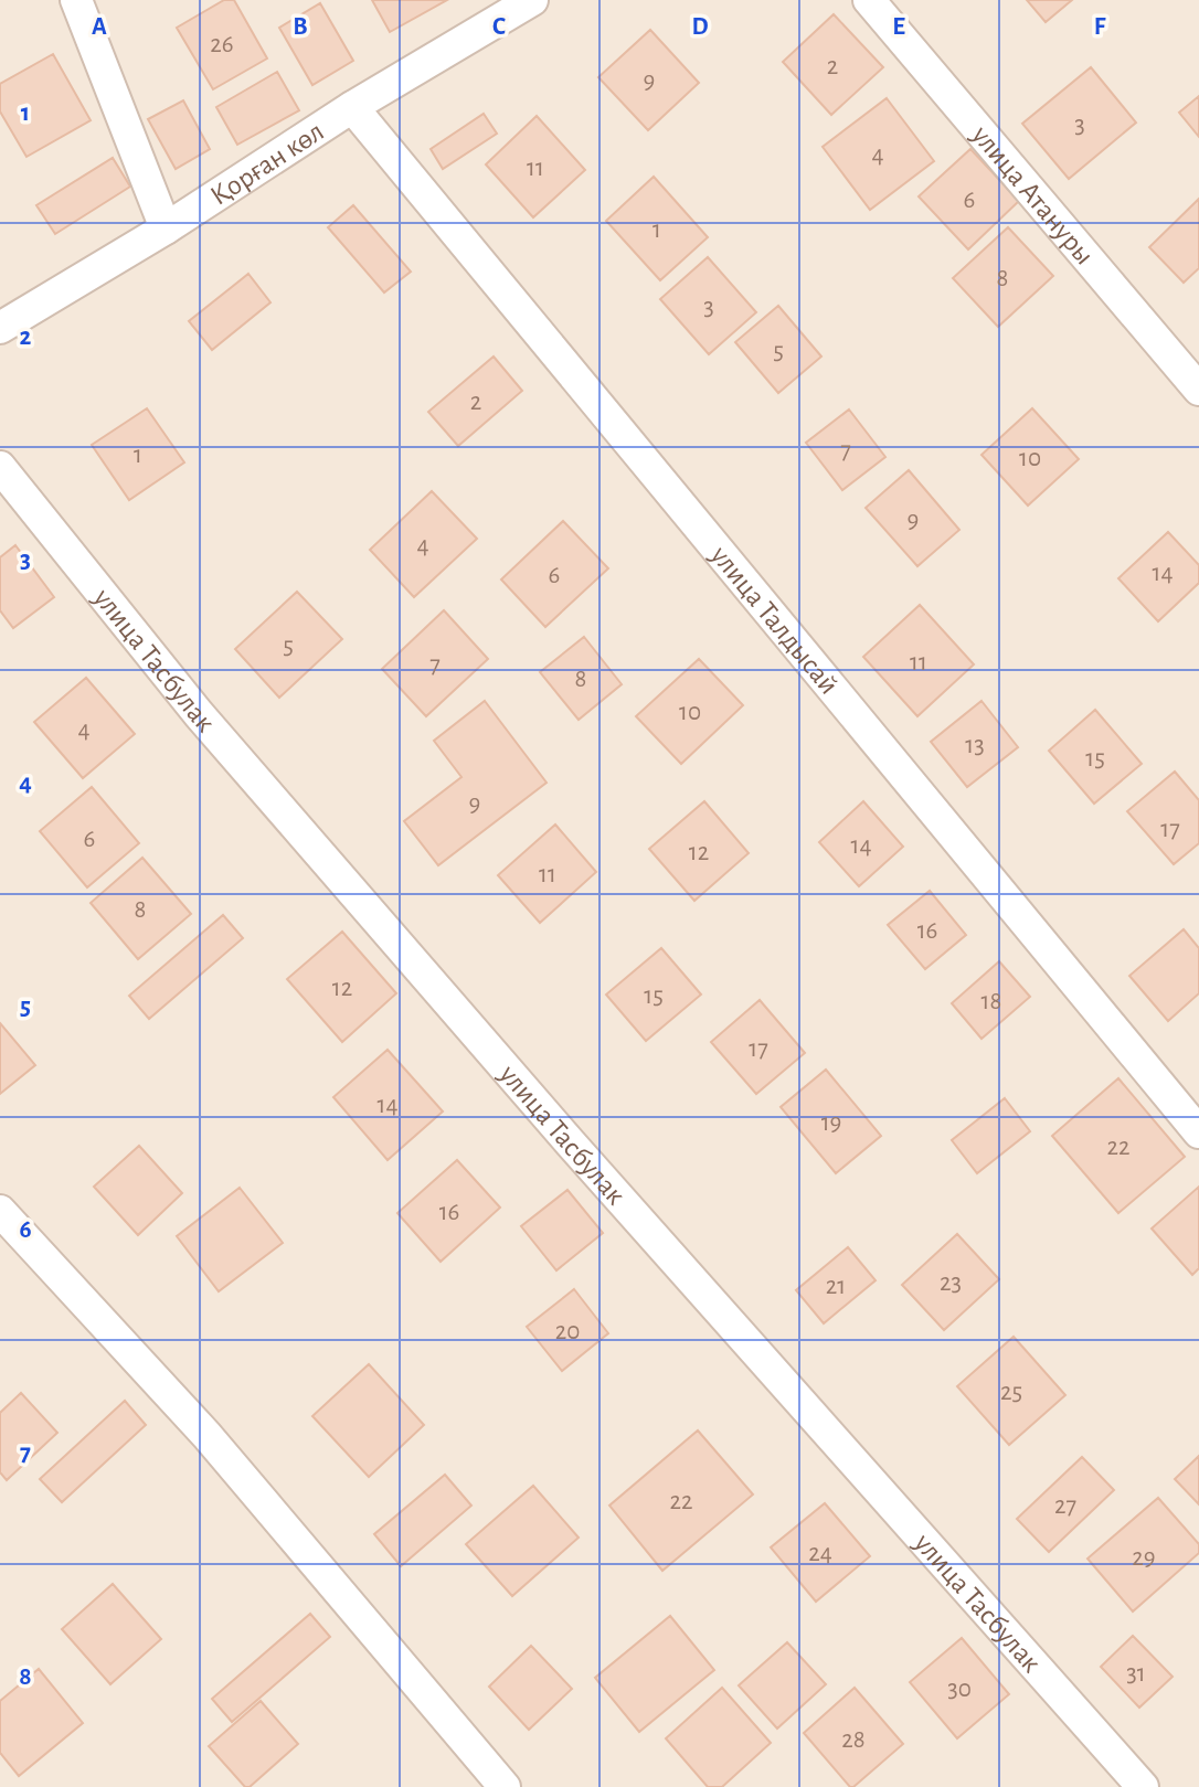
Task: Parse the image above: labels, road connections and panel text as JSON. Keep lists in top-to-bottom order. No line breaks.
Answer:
{"streets":{"street":["Қорған көл","улица Атануры","улица Талдысай","улица Тасбулак"]},"crossings":[["Қорған көл","улица Талдысай"]],"house_numbers":["26","2","9","3","4","11","6","1","8","3","5","2","7","1","10","9","4","14","6","5","11","7","8","10","4","13","15","9","17","6","14","12","11","8","16","12","15","18","17","14","19","22","16","23","21","20","25","22","27","24","29","31","30","28"],"grid":{"columns":["A","B","C","D","E","F"],"rows":["1","2","3","4","5","6","7","8"]}}
